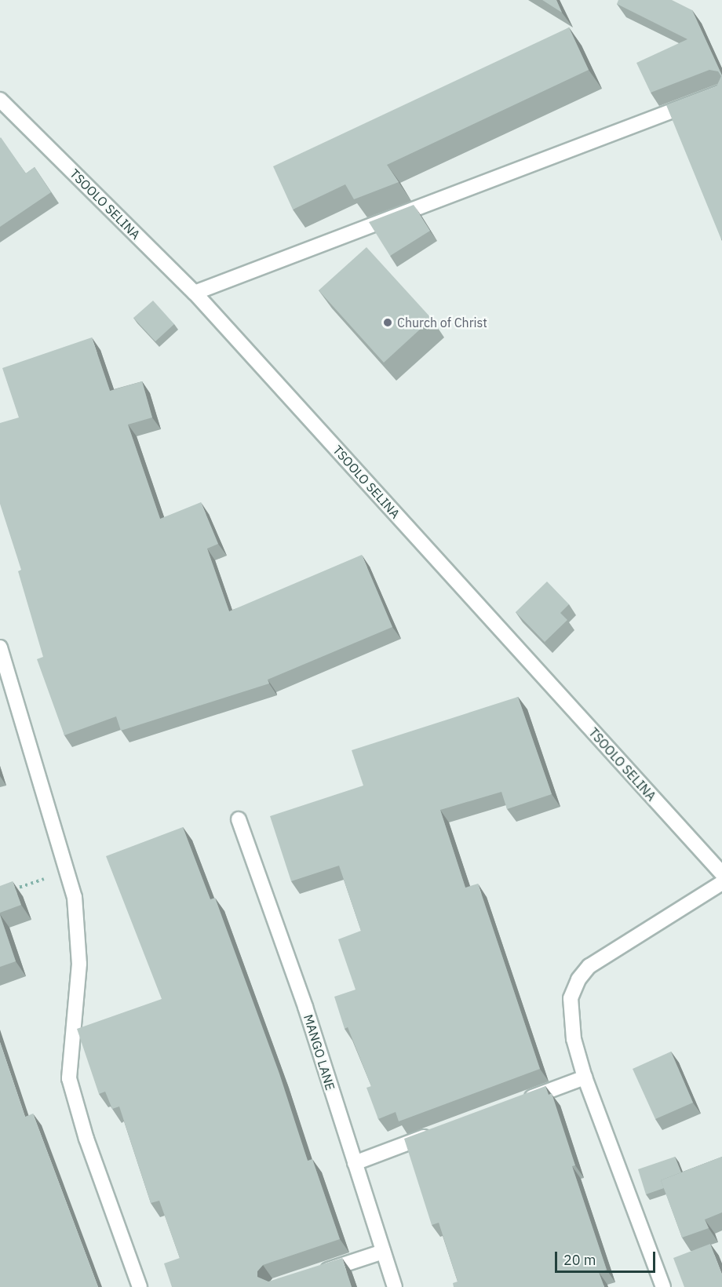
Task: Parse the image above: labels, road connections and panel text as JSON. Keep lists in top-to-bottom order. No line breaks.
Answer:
{"streets":{"street":["TSOOLO SELINA","MANGO LANE"]},"places":["Church of Christ"],"scale_bar":"20 m"}
